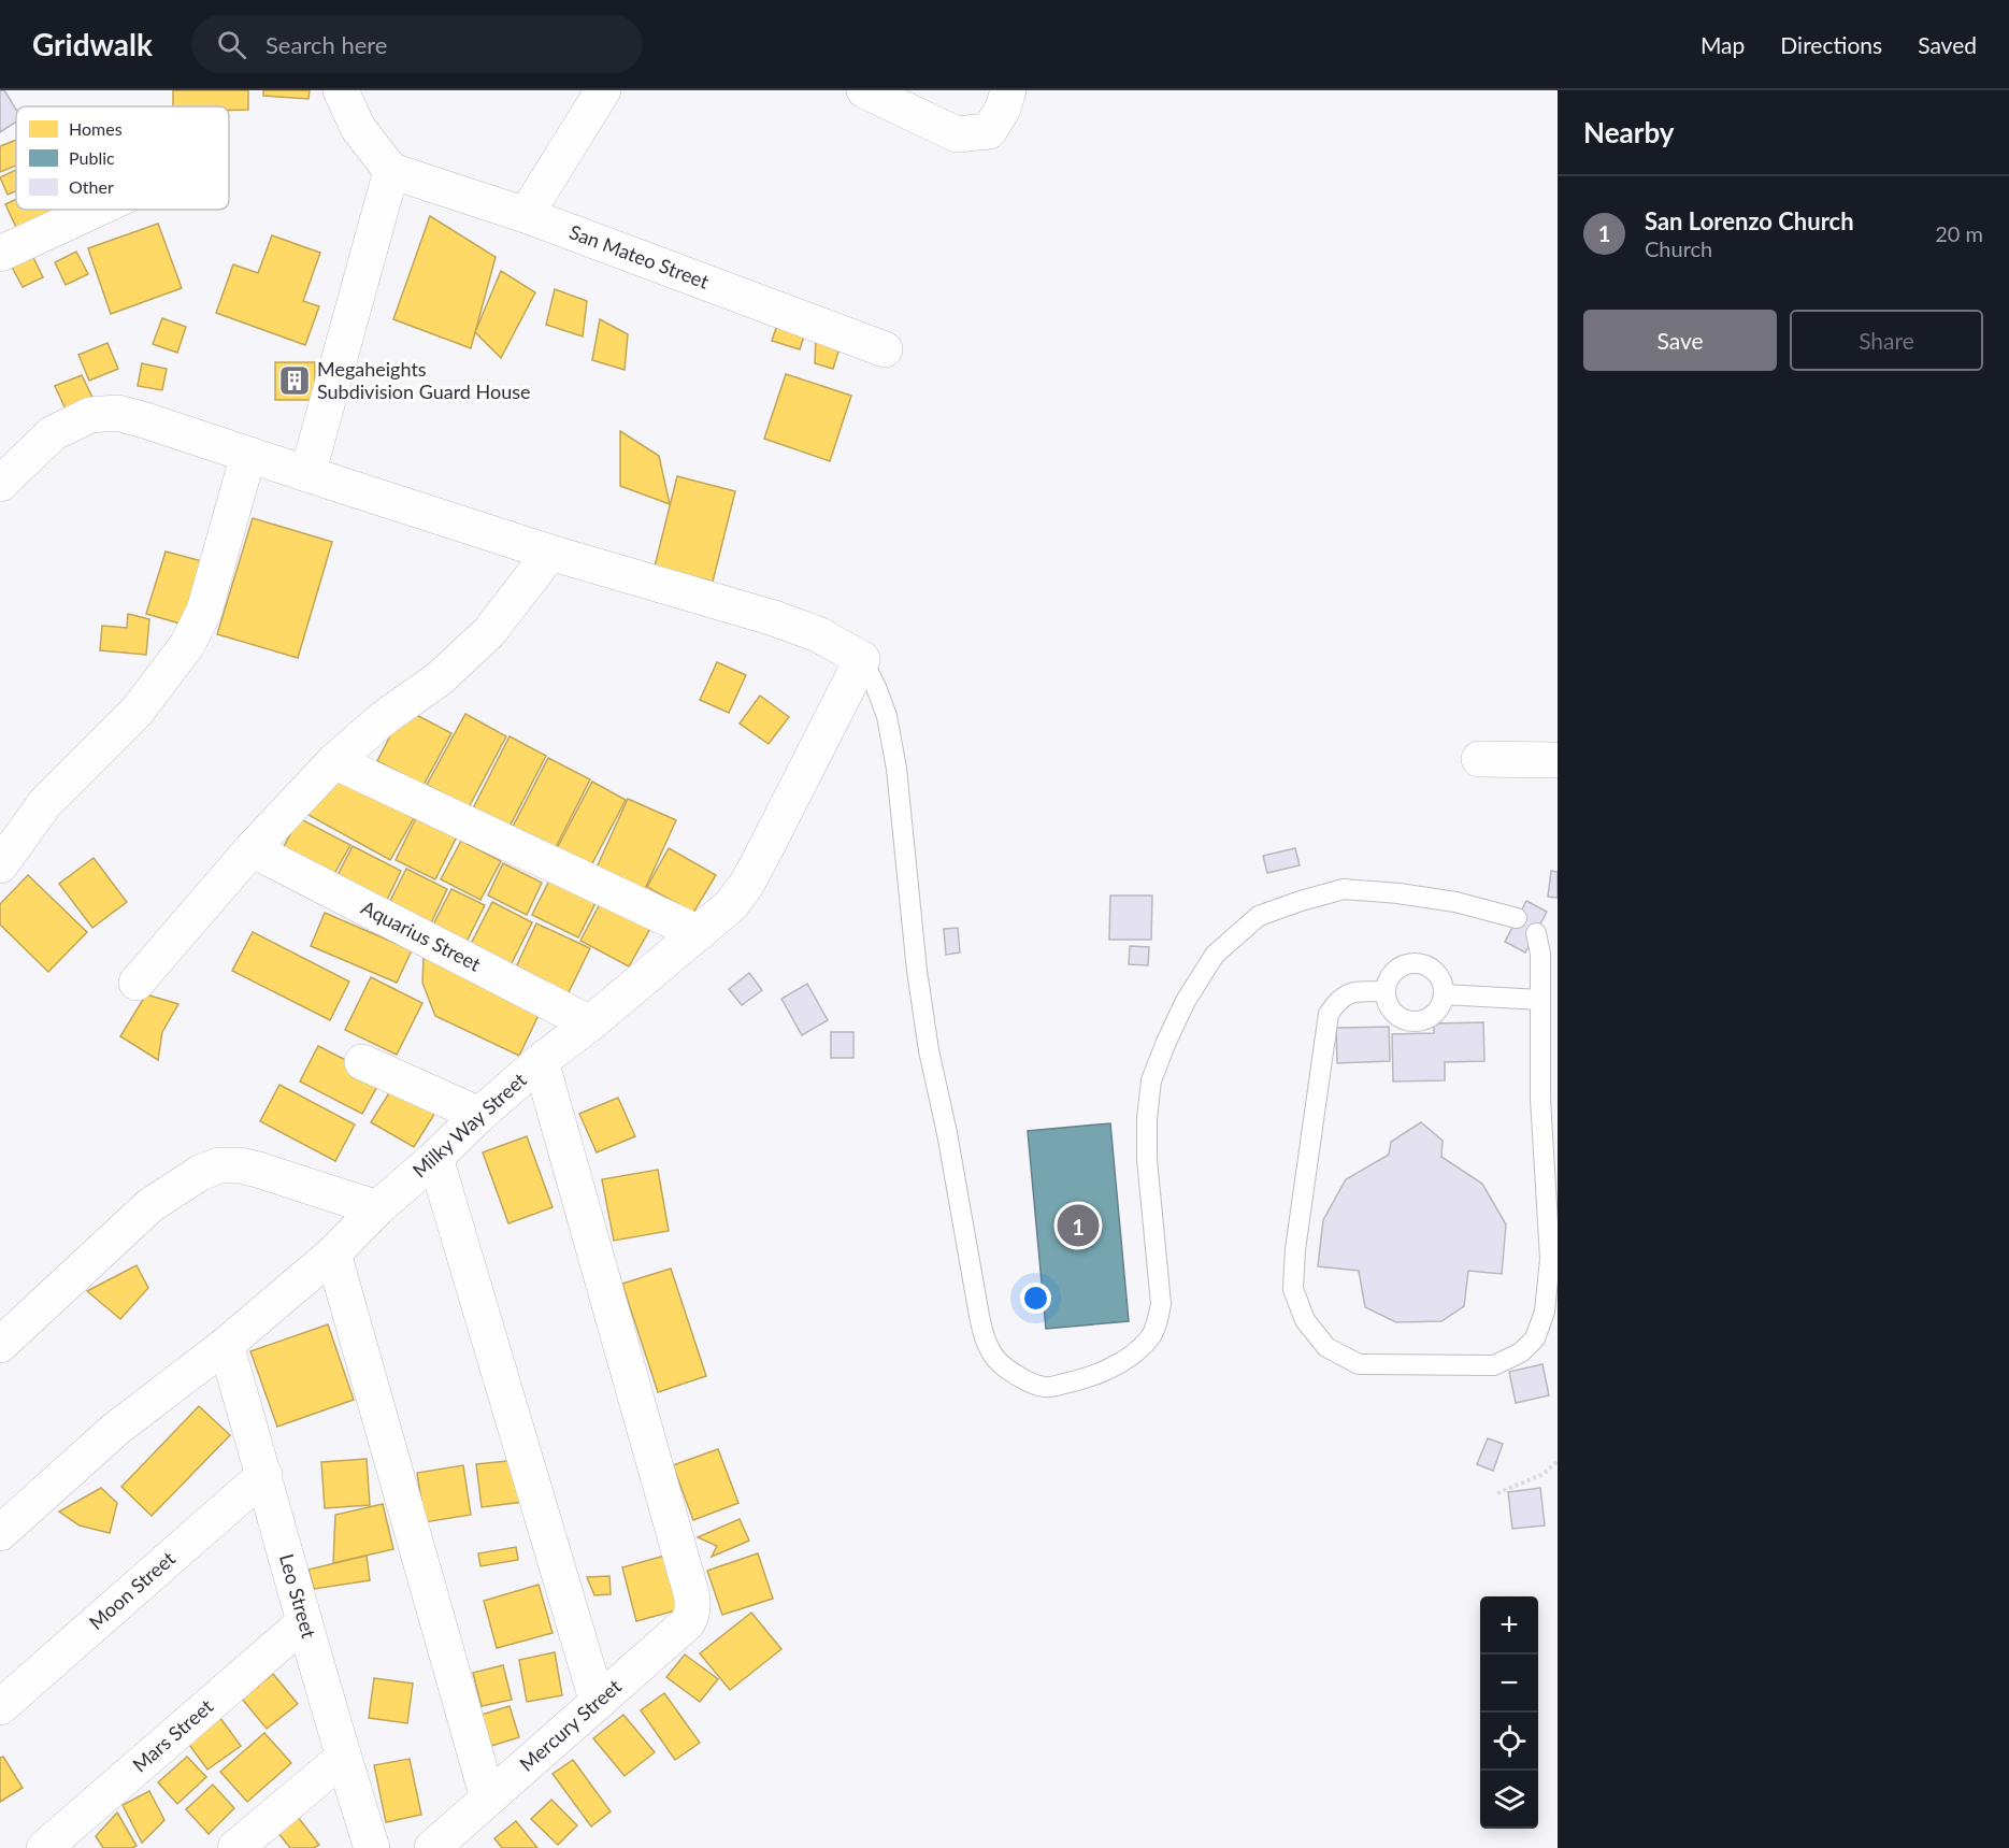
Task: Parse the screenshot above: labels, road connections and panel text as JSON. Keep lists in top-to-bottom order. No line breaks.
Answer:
{"streets":{"street":["San Mateo Street","Aquarius Street","Milky Way Street","Moon Street","Leo Street","Mercury Street","Mars Street"]},"crossings":[["Aquarius Street","Milky Way Street"],["Milky Way Street","Leo Street"],["Milky Way Street","Mercury Street"],["Moon Street","Leo Street"],["Leo Street","Mars Street"]],"places":{"building":["Megaheights Subdivision Guard House"]},"legend":["Homes","Public","Other"],"page":{"header":"Gridwalk","search":"Search here","nav":["Map","Directions","Saved"],"heading":"Nearby","list":[{"mark":"1","name":"San Lorenzo Church","note":"Church","value":"20 m"}],"buttons":["Save","Share"],"pins":"1","map_buttons":["+","−"]}}
